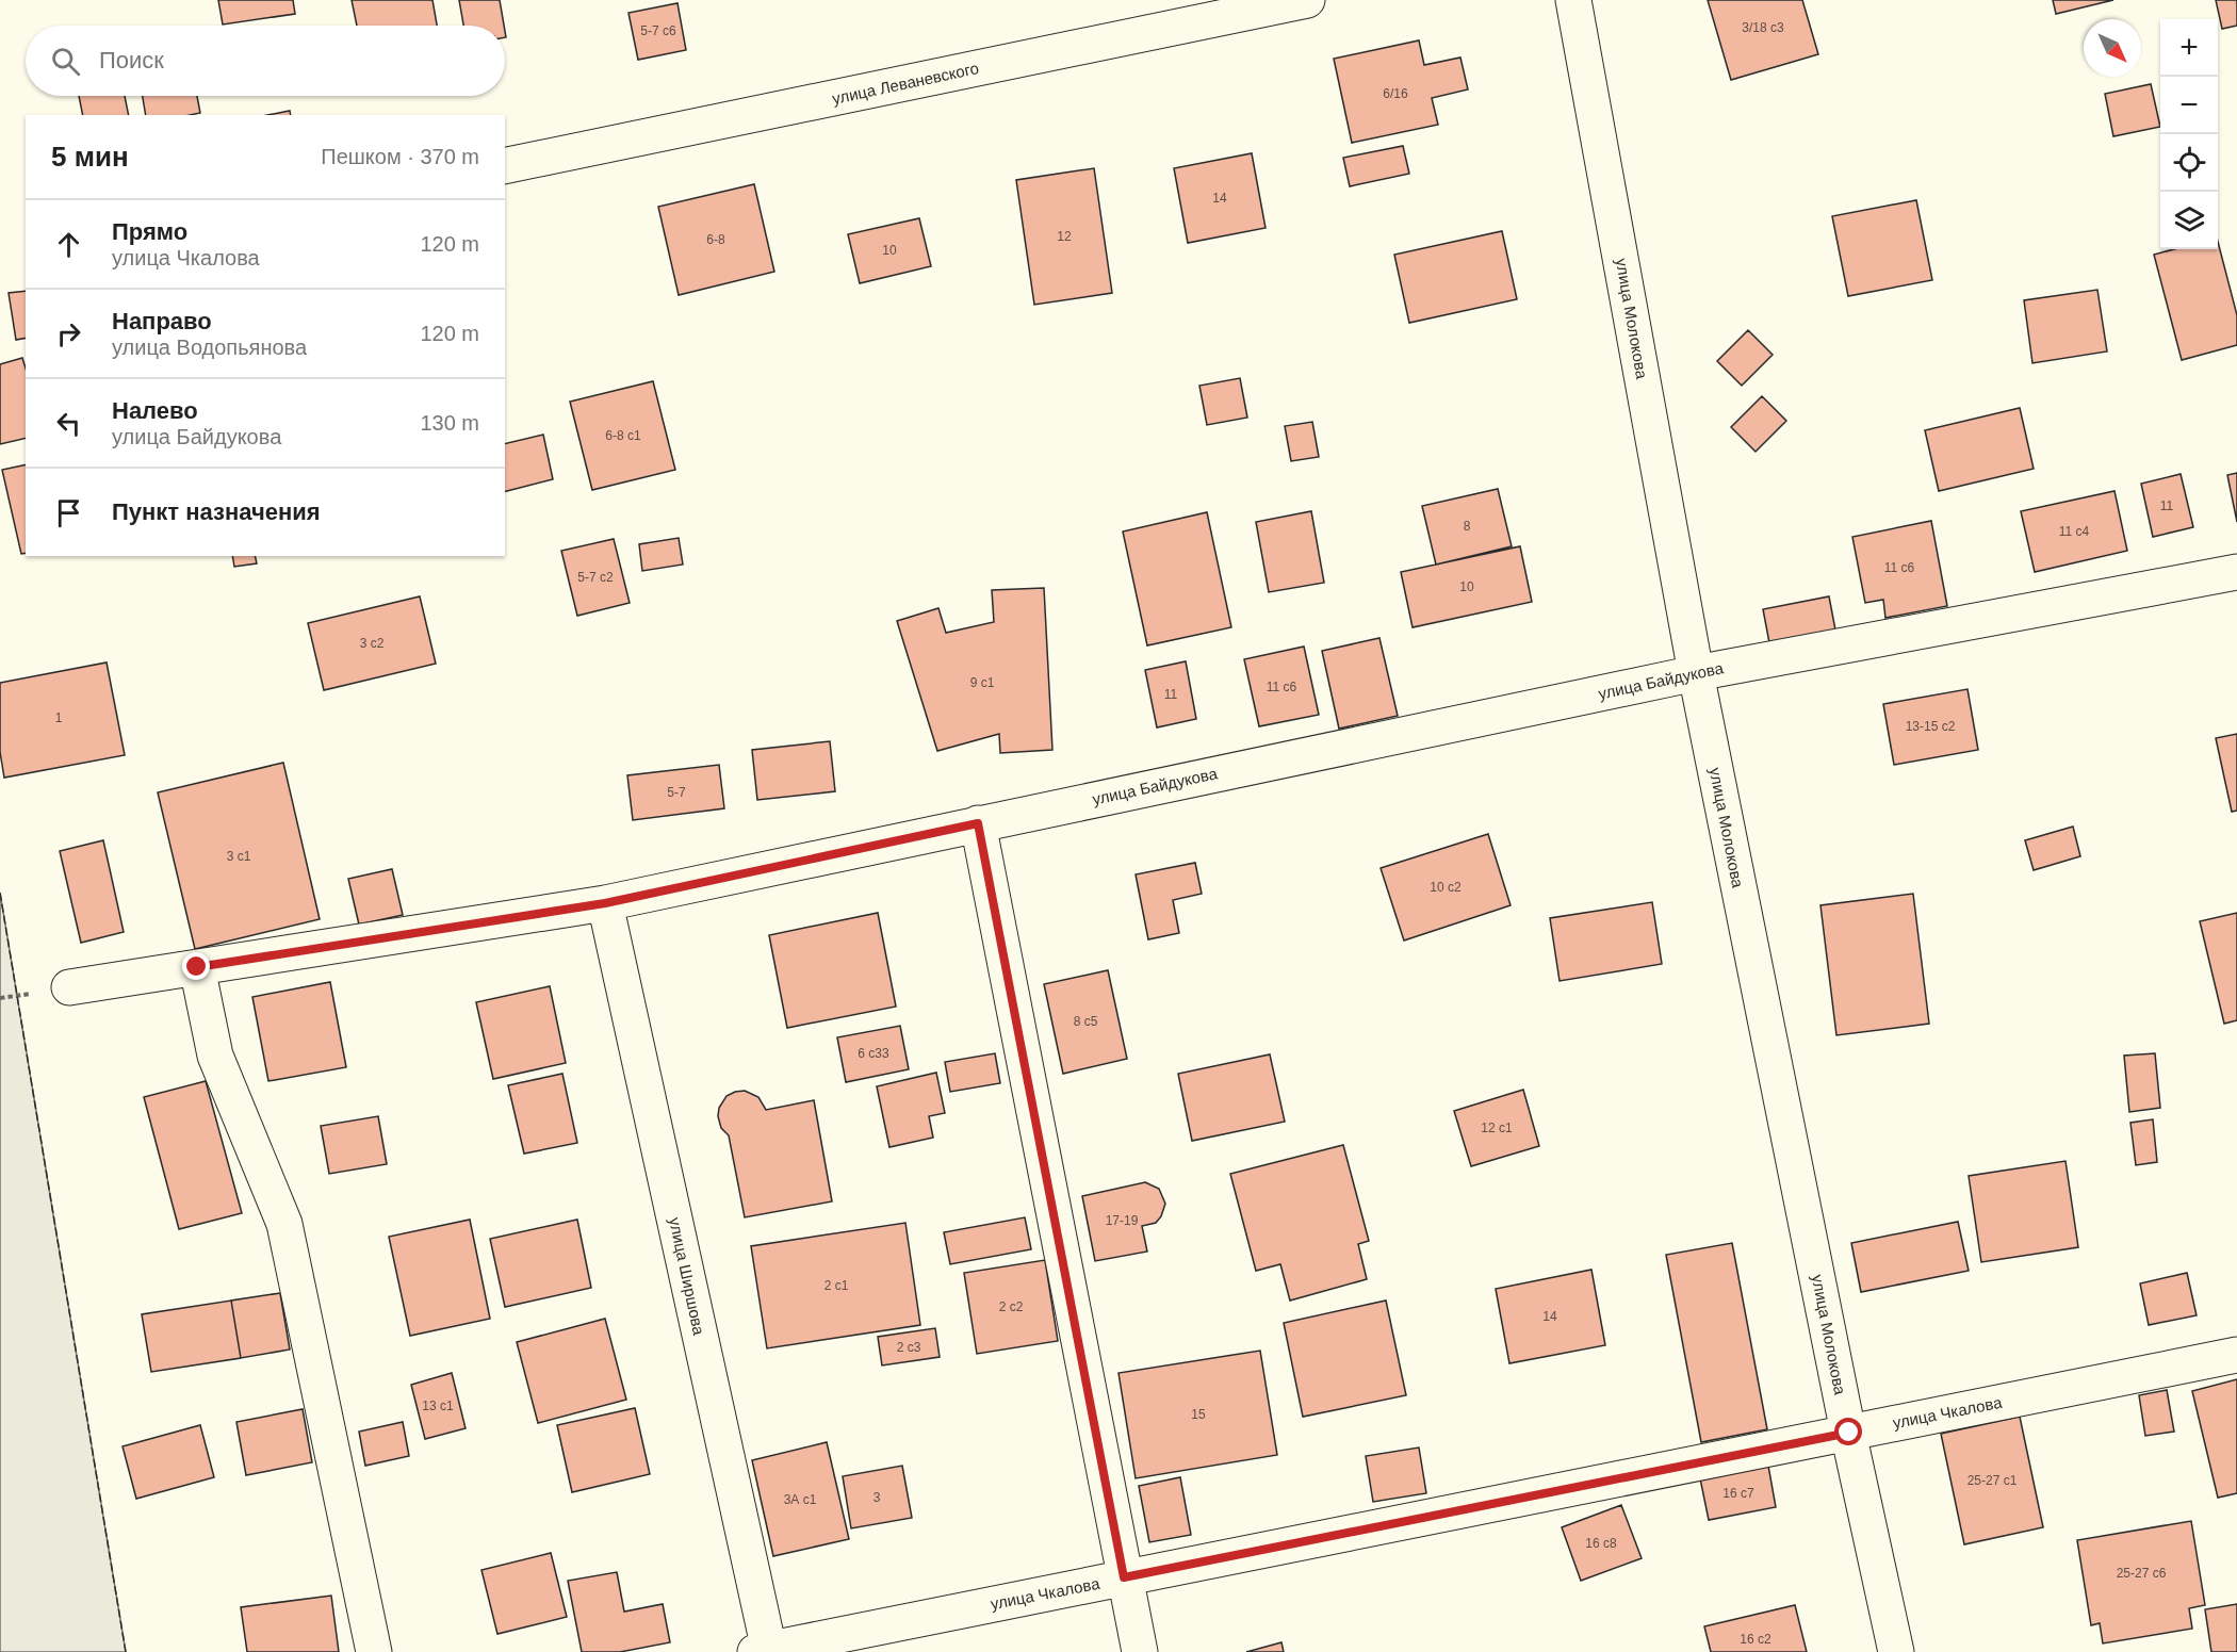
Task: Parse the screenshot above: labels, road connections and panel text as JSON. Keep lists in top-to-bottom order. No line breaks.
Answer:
{"streets":{"street":["улица Леваневского","улица Молокова","улица Байдукова","улица Ширшова","улица Чкалова"]},"crossings":[["улица Молокова","улица Байдукова"],["улица Молокова","улица Чкалова"],["улица Байдукова","улица Ширшова"],["улица Ширшова","улица Чкалова"]],"house_numbers":["3/18 с3","5-7 с6","6/16","14","12","6-8","10","6-8 с1","11","8","11 с4","11 с6","5-7 с2","10","3 с2","9 с1","11 с6","11","1","13-15 с2","5-7","3 с1","10 с2","8 с5","6 с33","12 с1","17-19","2 с1","2 с2","14","2 с3","13 с1","15","25-27 с1","16 с7","3","3А с1","16 с8","25-27 с6","16 с2"],"north":"bottom right","page":{"map_buttons":["+","−"],"search":"Поиск","heading":["5 мин","Пешком · 370 m"],"list":[["Прямо","улица Чкалова","120 m"],["Направо","улица Водопьянова","120 m"],["Налево","улица Байдукова","130 m"],"Пункт назначения"]}}
